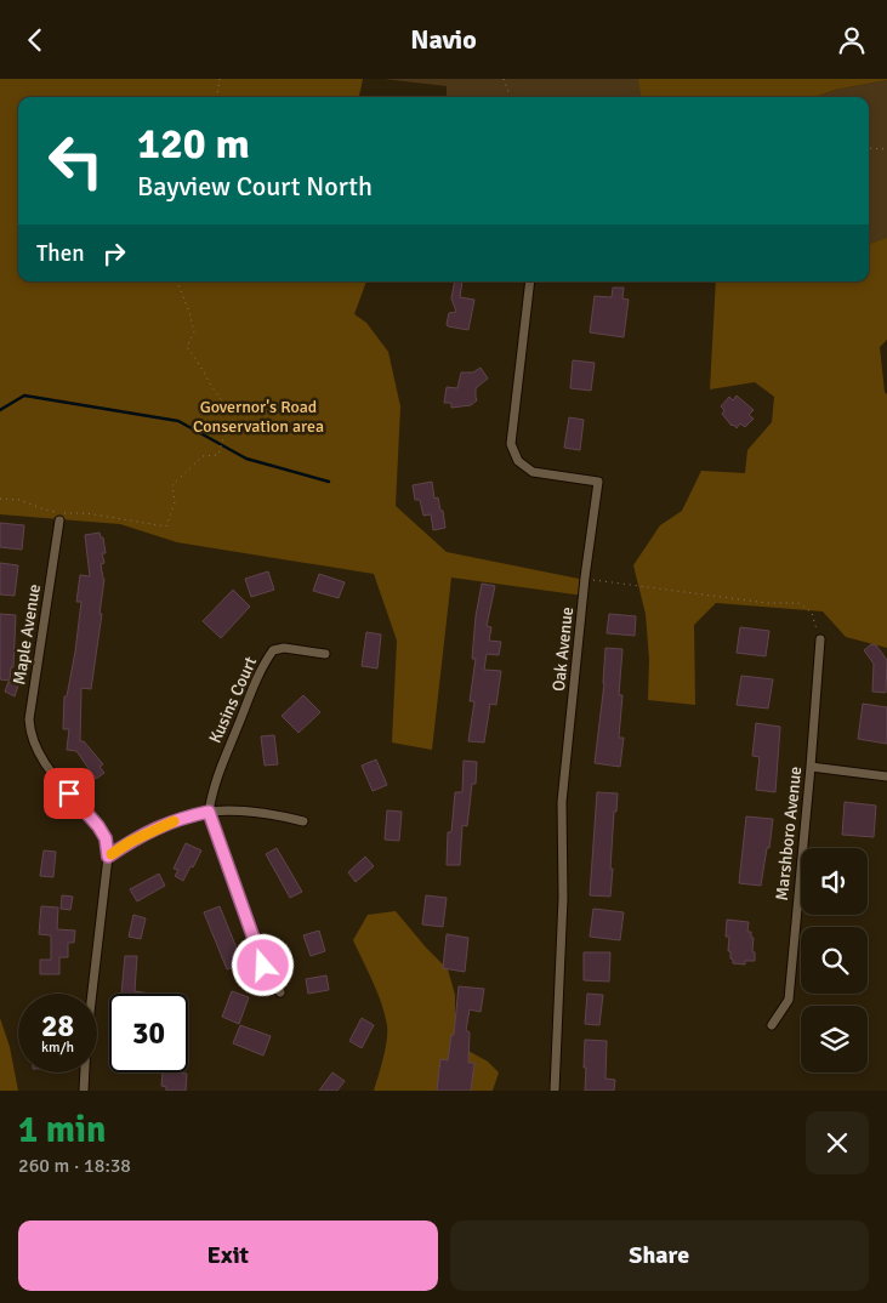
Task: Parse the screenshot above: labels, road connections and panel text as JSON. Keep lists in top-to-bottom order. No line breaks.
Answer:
{"streets":{"street":["Maple Avenue","Oak Avenue","Kusins Court","Marshboro Avenue"]},"parks":["Governor's Road Conservation area"],"page":{"header":"Navio","turn":["120 m","Bayview Court North"],"then":"Then","speed":"28 km/h","limit":"30","heading":["1 min","260 m · 18:38"],"buttons":["Exit","Share"]}}
